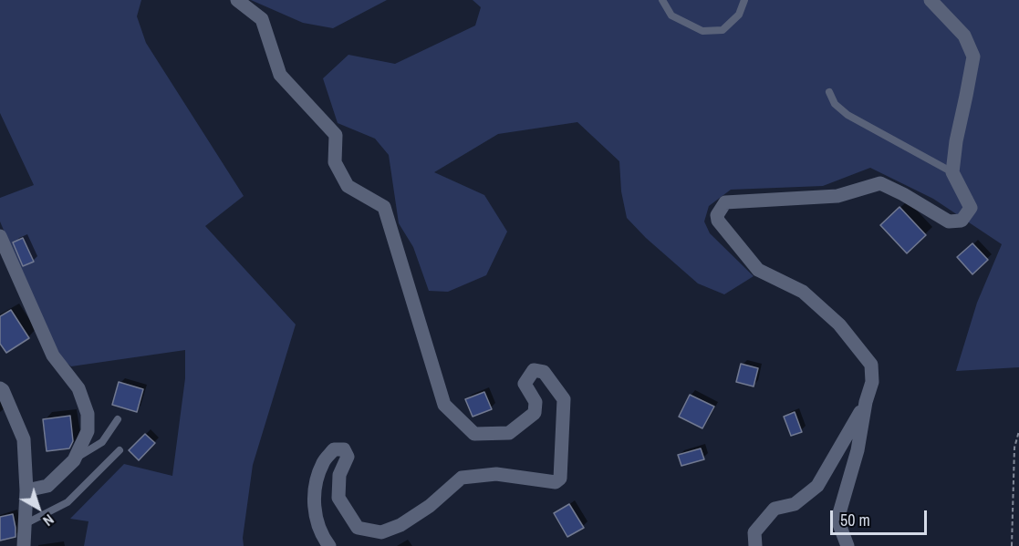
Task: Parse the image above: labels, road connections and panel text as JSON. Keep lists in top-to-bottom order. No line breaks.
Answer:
{"scale_bar":"50 m","north":"bottom right"}
